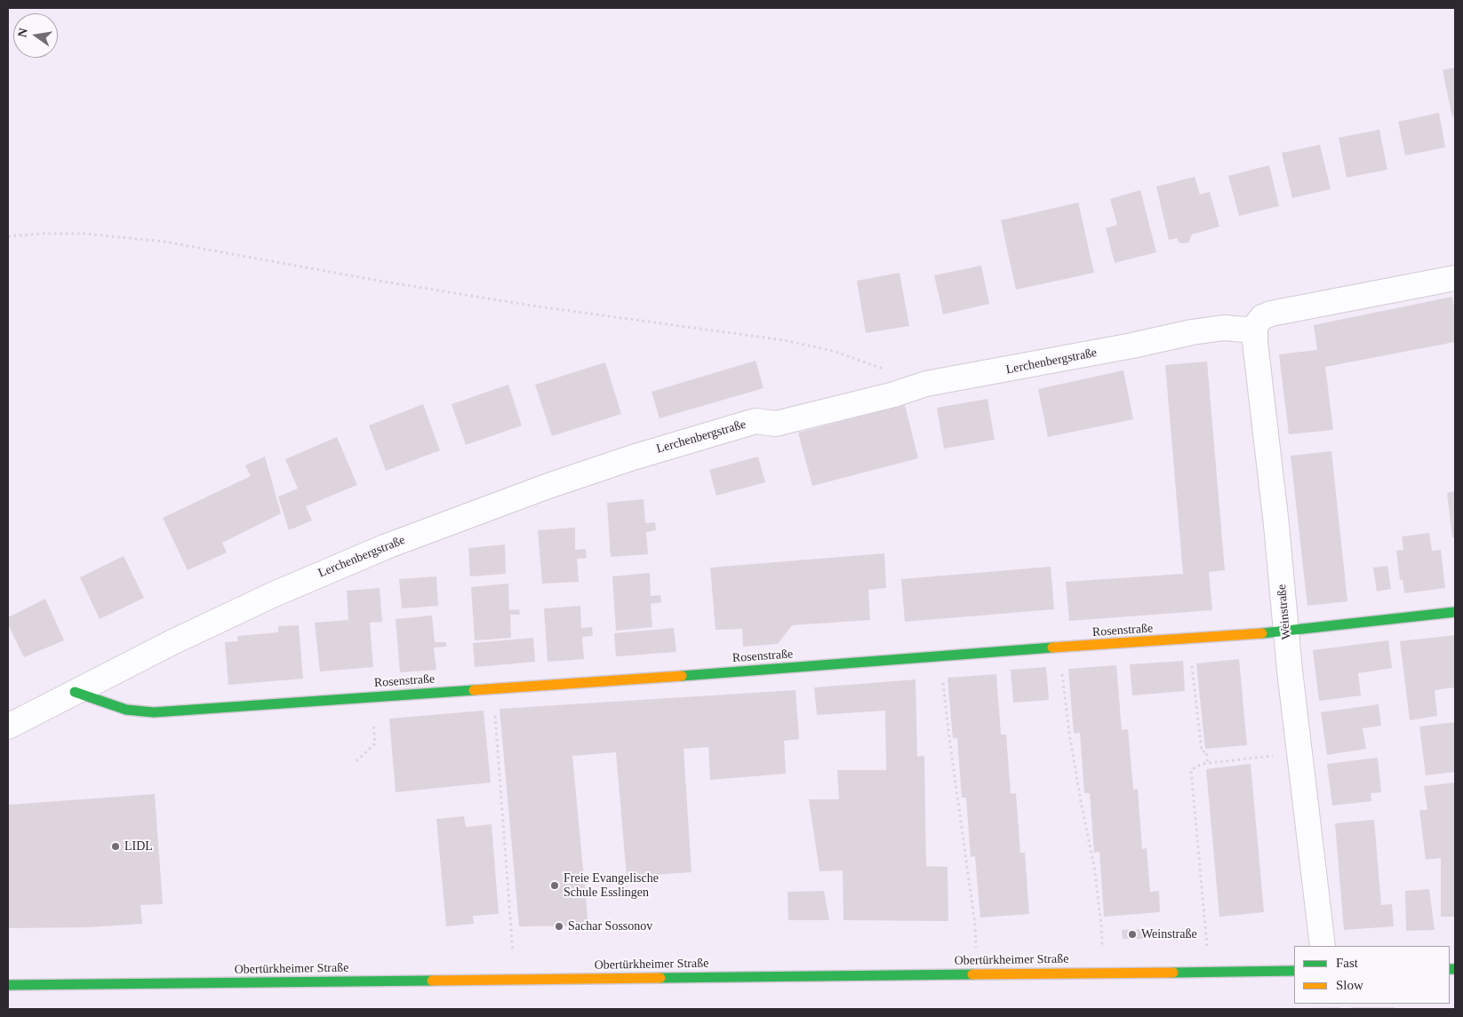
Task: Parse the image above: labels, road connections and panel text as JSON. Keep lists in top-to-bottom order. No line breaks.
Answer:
{"streets":{"street":["Lerchenbergstraße","Weinstraße","Rosenstraße","Obertürkheimer Straße"]},"crossings":[["Lerchenbergstraße","Weinstraße"],["Lerchenbergstraße","Rosenstraße"],["Weinstraße","Rosenstraße"]],"places":["LIDL","Freie Evangelische Schule Esslingen","Sachar Sossonov","Weinstraße"],"legend":["Fast","Slow"],"north":"left"}
